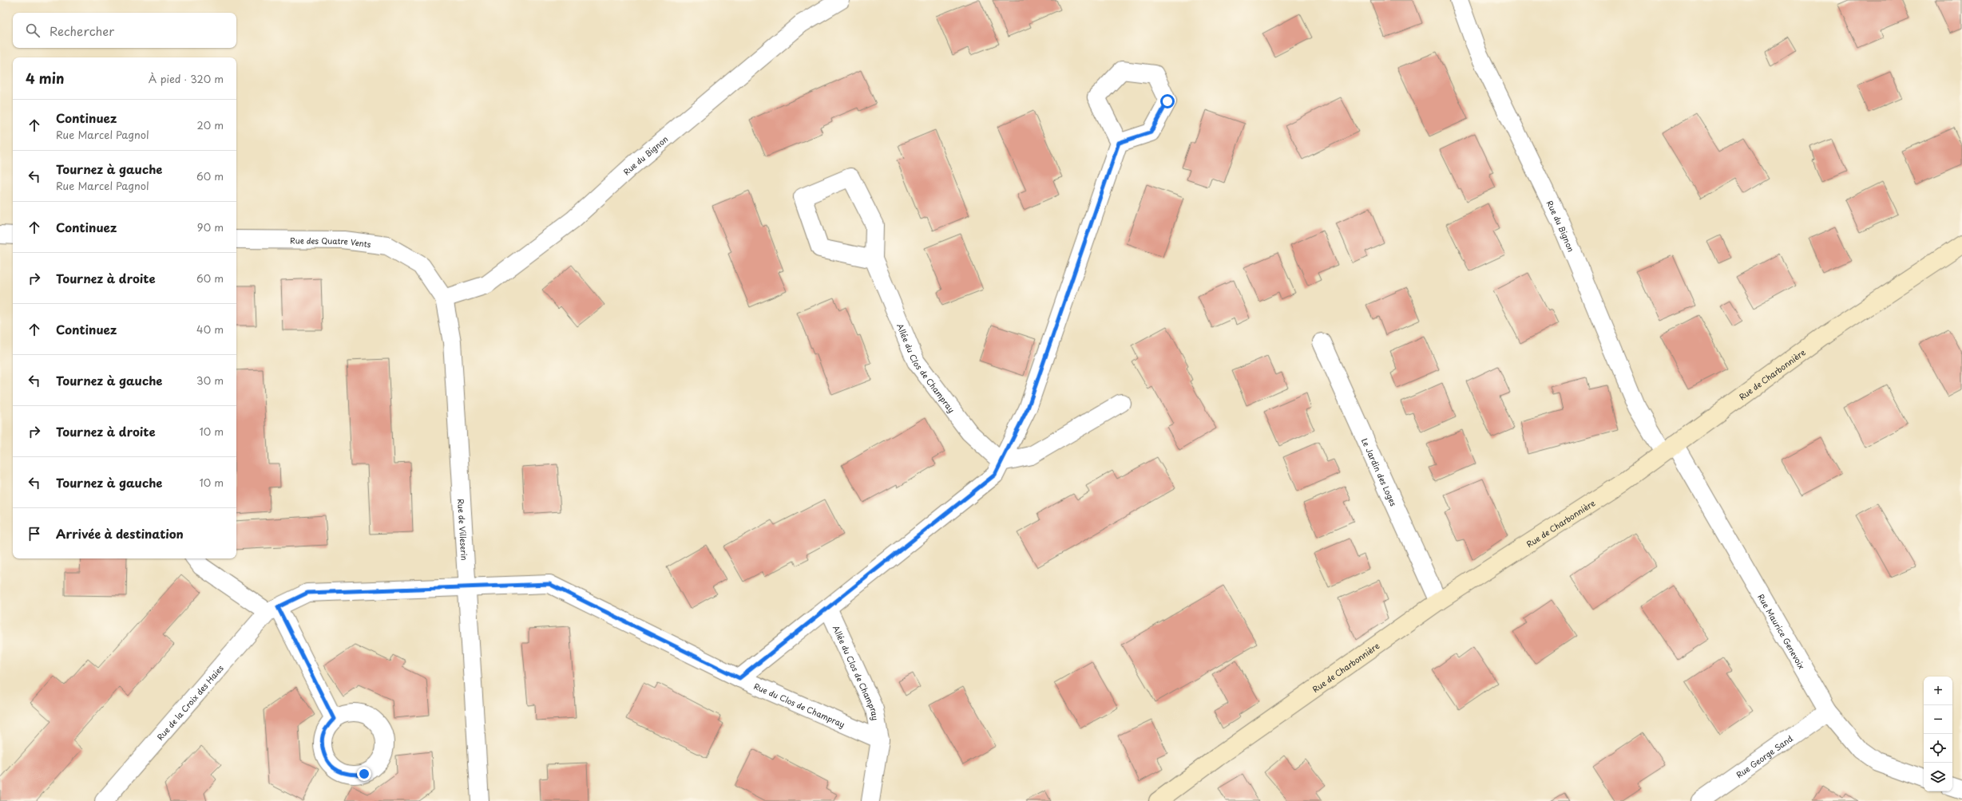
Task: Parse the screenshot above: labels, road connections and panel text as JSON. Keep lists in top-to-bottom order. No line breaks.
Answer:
{"streets":{"street":["Rue du Bignon","Rue des Quatre Vents","Allée du Clos de Champray","Rue de Charbonnière","Le Jardin des Loges","Rue de Villeserin","Rue Maurice Genevoix","Rue de la Croix des Haies","Rue du Clos de Champray","Rue George Sand"]},"crossings":[["Rue du Bignon","Rue de Charbonnière"],["Rue du Bignon","Rue de Villeserin"],["Rue du Bignon","Rue Maurice Genevoix"],["Rue des Quatre Vents","Rue de Villeserin"],["Allée du Clos de Champray","Rue du Clos de Champray"],["Rue de Charbonnière","Le Jardin des Loges"],["Rue de Charbonnière","Rue Maurice Genevoix"],["Rue de Villeserin","Rue de la Croix des Haies"],["Rue de Villeserin","Rue du Clos de Champray"],["Rue Maurice Genevoix","Rue George Sand"],["Rue de la Croix des Haies","Rue du Clos de Champray"]],"page":{"search":"Rechercher","heading":["4 min","À pied · 320 m"],"list":[["Continuez","Rue Marcel Pagnol","20 m"],["Tournez à gauche","Rue Marcel Pagnol","60 m"],["Continuez","90 m"],["Tournez à droite","60 m"],["Continuez","40 m"],["Tournez à gauche","30 m"],["Tournez à droite","10 m"],["Tournez à gauche","10 m"],"Arrivée à destination"],"map_buttons":["+","−"]}}
